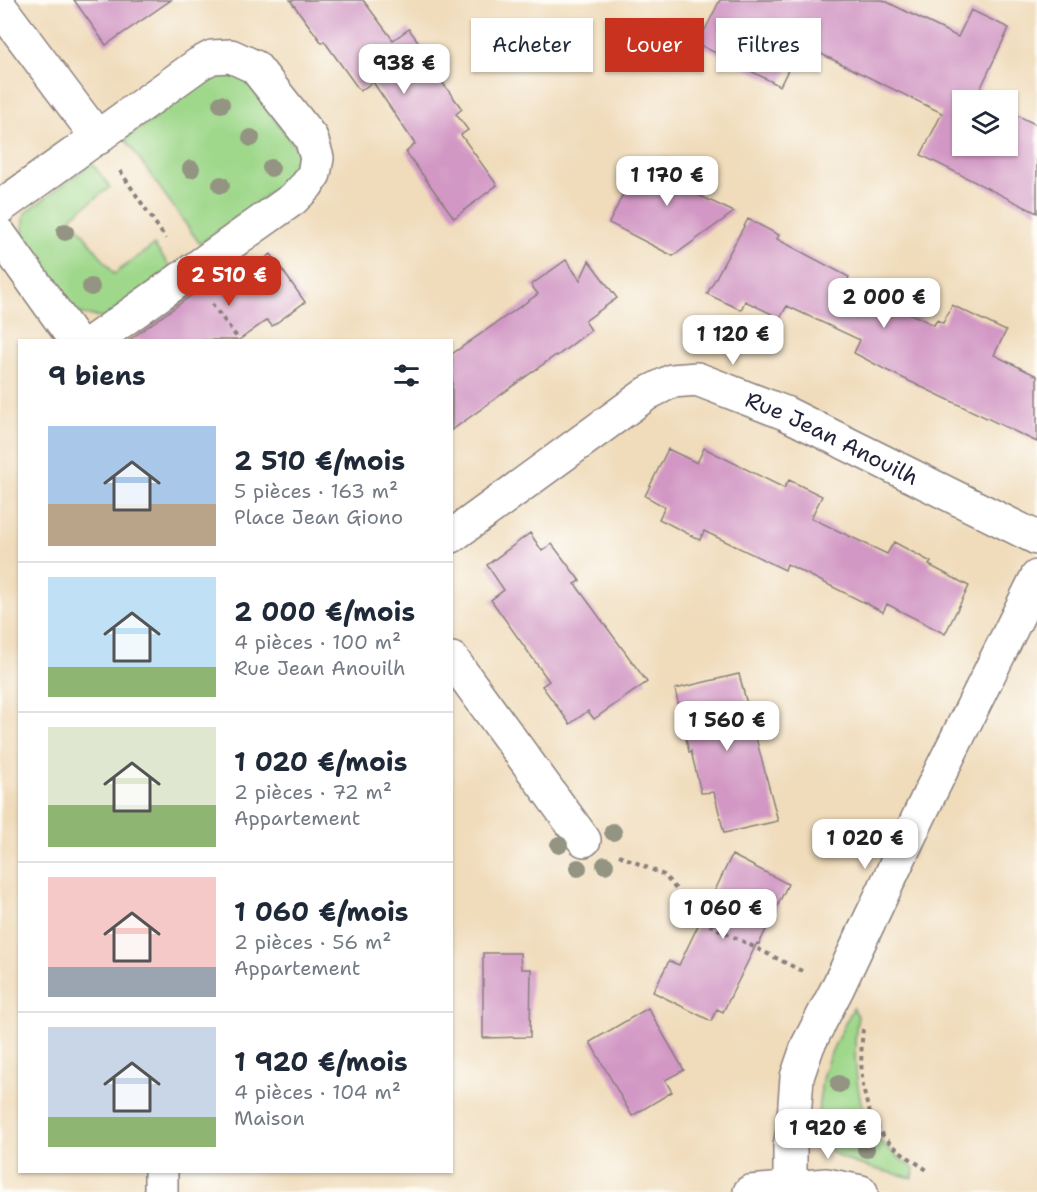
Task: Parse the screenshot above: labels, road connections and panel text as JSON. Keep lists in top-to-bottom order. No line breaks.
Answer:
{"streets":{"street":["Rue Jean Anouilh"]},"page":{"chip":["Acheter","Louer","Filtres"],"price":["938 €","1 170 €","2 510 €","2 000 €","1 120 €","1 560 €","1 020 €","1 060 €","1 920 €"],"heading":"9 biens","list":[{"name":"2 510 €/mois","note":"5 pièces · 163 m² · Place Jean Giono"},{"name":"2 000 €/mois","note":"4 pièces · 100 m² · Rue Jean Anouilh"},{"name":"1 020 €/mois","note":"2 pièces · 72 m² · Appartement"},{"name":"1 060 €/mois","note":"2 pièces · 56 m² · Appartement"},{"name":"1 920 €/mois","note":"4 pièces · 104 m² · Maison"}]}}
